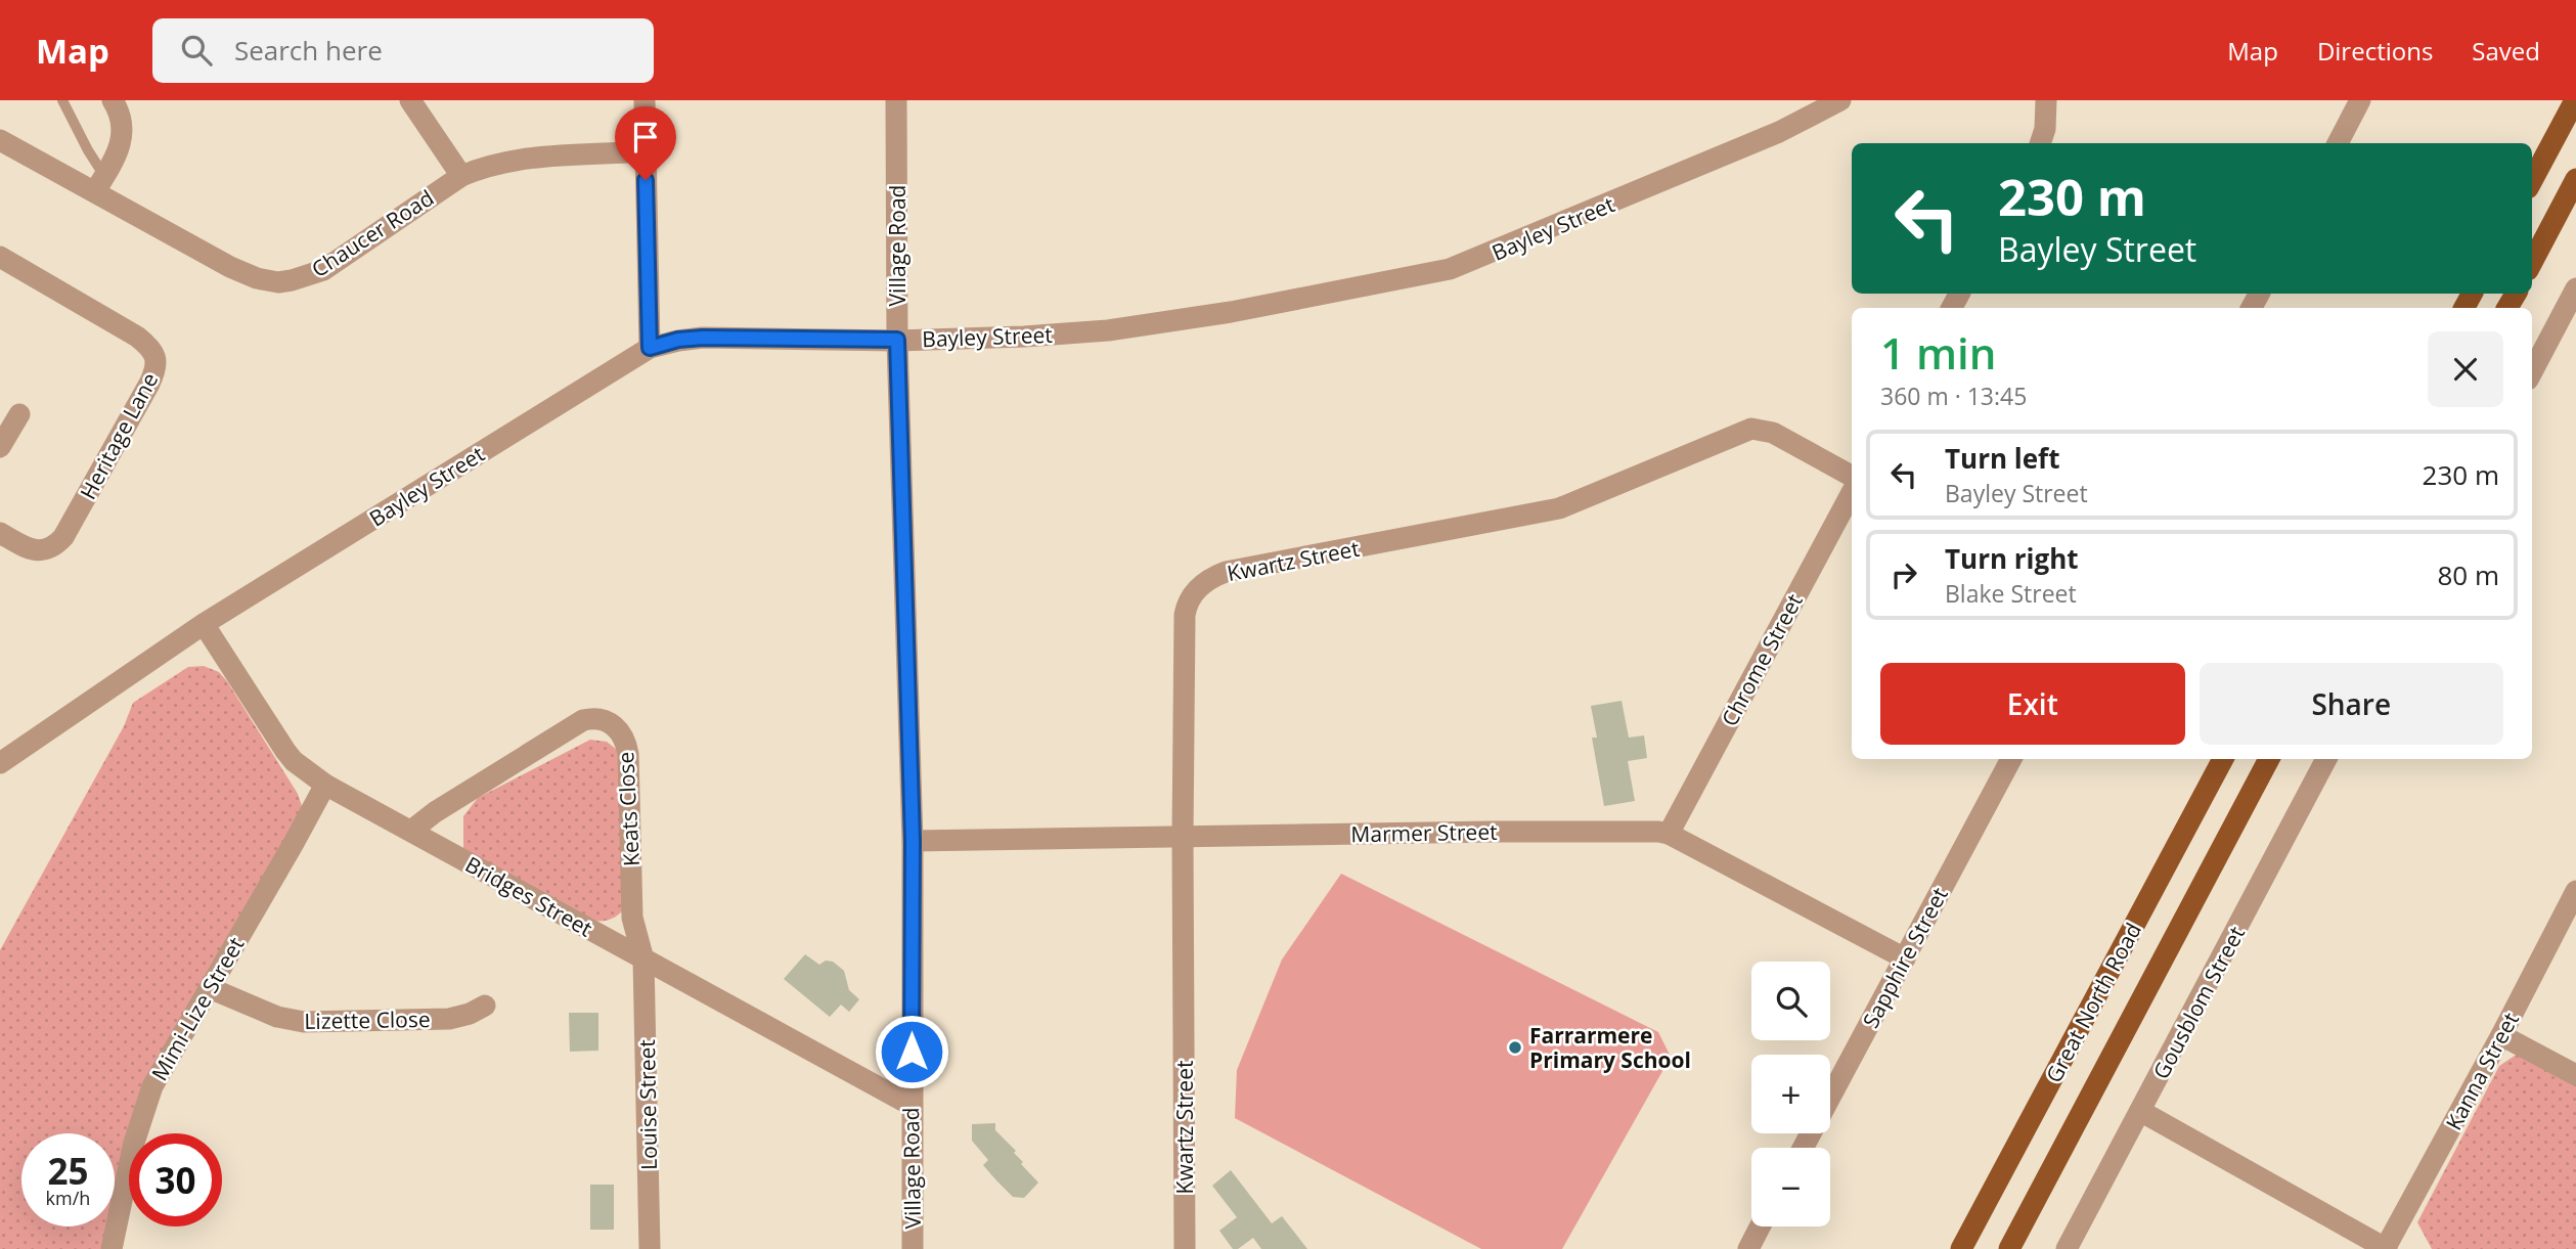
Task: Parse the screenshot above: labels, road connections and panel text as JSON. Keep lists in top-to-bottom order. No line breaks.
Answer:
{"streets":{"main road":["Great North Road"],"street":["Bayley Street","Chaucer Road","Village Road","Heritage Lane","Kwartz Street","Chrome Street","Keats Close","Marmer Street","Bridges Street","Sapphire Street","Gousblom Street","Mimi-Lize Street","Lizette Close","Kanna Street","Louise Street"]},"crossings":[["Bayley Street","Village Road"],["Bayley Street","Bridges Street"],["Village Road","Marmer Street"],["Village Road","Bridges Street"],["Kwartz Street","Marmer Street"],["Chrome Street","Marmer Street"],["Keats Close","Bridges Street"],["Keats Close","Louise Street"],["Marmer Street","Sapphire Street"],["Bridges Street","Mimi-Lize Street"],["Bridges Street","Louise Street"],["Mimi-Lize Street","Lizette Close"]],"places":["Farrarmere Primary School"],"page":{"header":"Map","search":"Search here","nav":["Map","Directions","Saved"],"turn":["230 m","Bayley Street"],"heading":["1 min","360 m · 13:45"],"list":[{"name":"Turn left","note":"Bayley Street","value":"230 m"},{"name":"Turn right","note":"Blake Street","value":"80 m"}],"buttons":["Exit","Share"],"map_buttons":["+","−"],"speed":"25 km/h","limit":"30"}}
